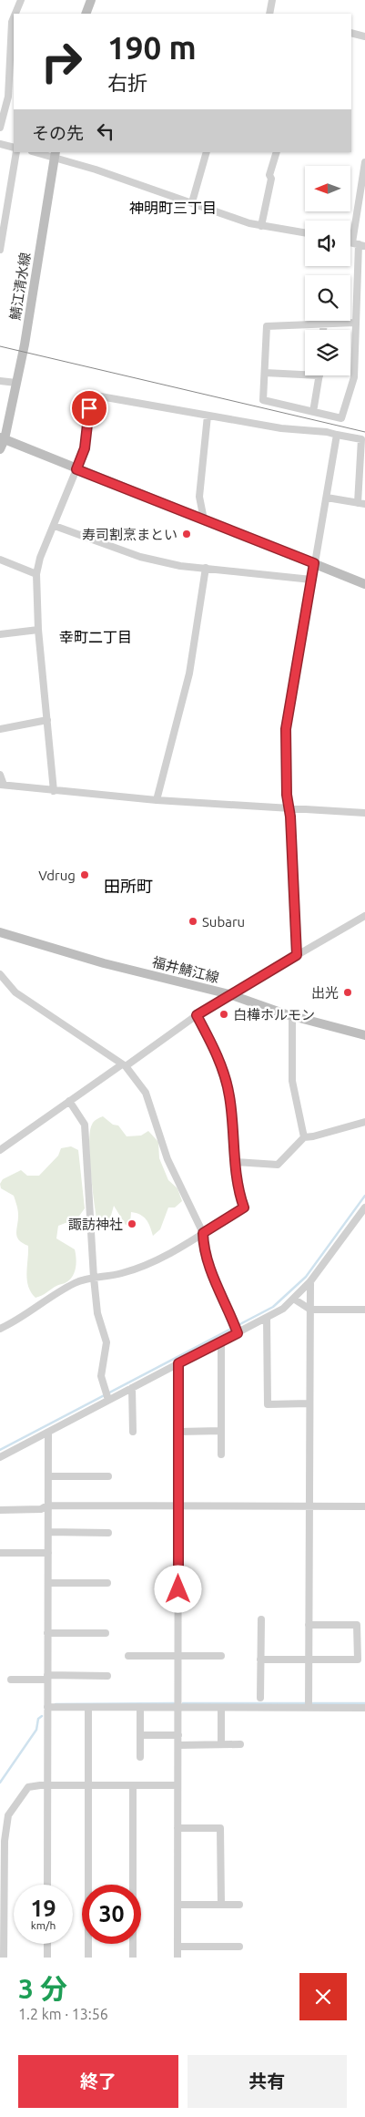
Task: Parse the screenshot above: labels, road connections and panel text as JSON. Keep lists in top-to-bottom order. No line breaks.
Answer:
{"streets":{"main road":["鯖江清水線","福井鯖江線"]},"districts":["神明町三丁目","幸町二丁目","田所町"],"places":["寿司割烹まとい","Vdrug","Subaru","出光","白樺ホルモン","諏訪神社"],"north":"left","page":{"turn":["190 m","右折"],"then":"その先","speed":"19 km/h","limit":"30","heading":["3 分","1.2 km · 13:56"],"buttons":["終了","共有"]}}
